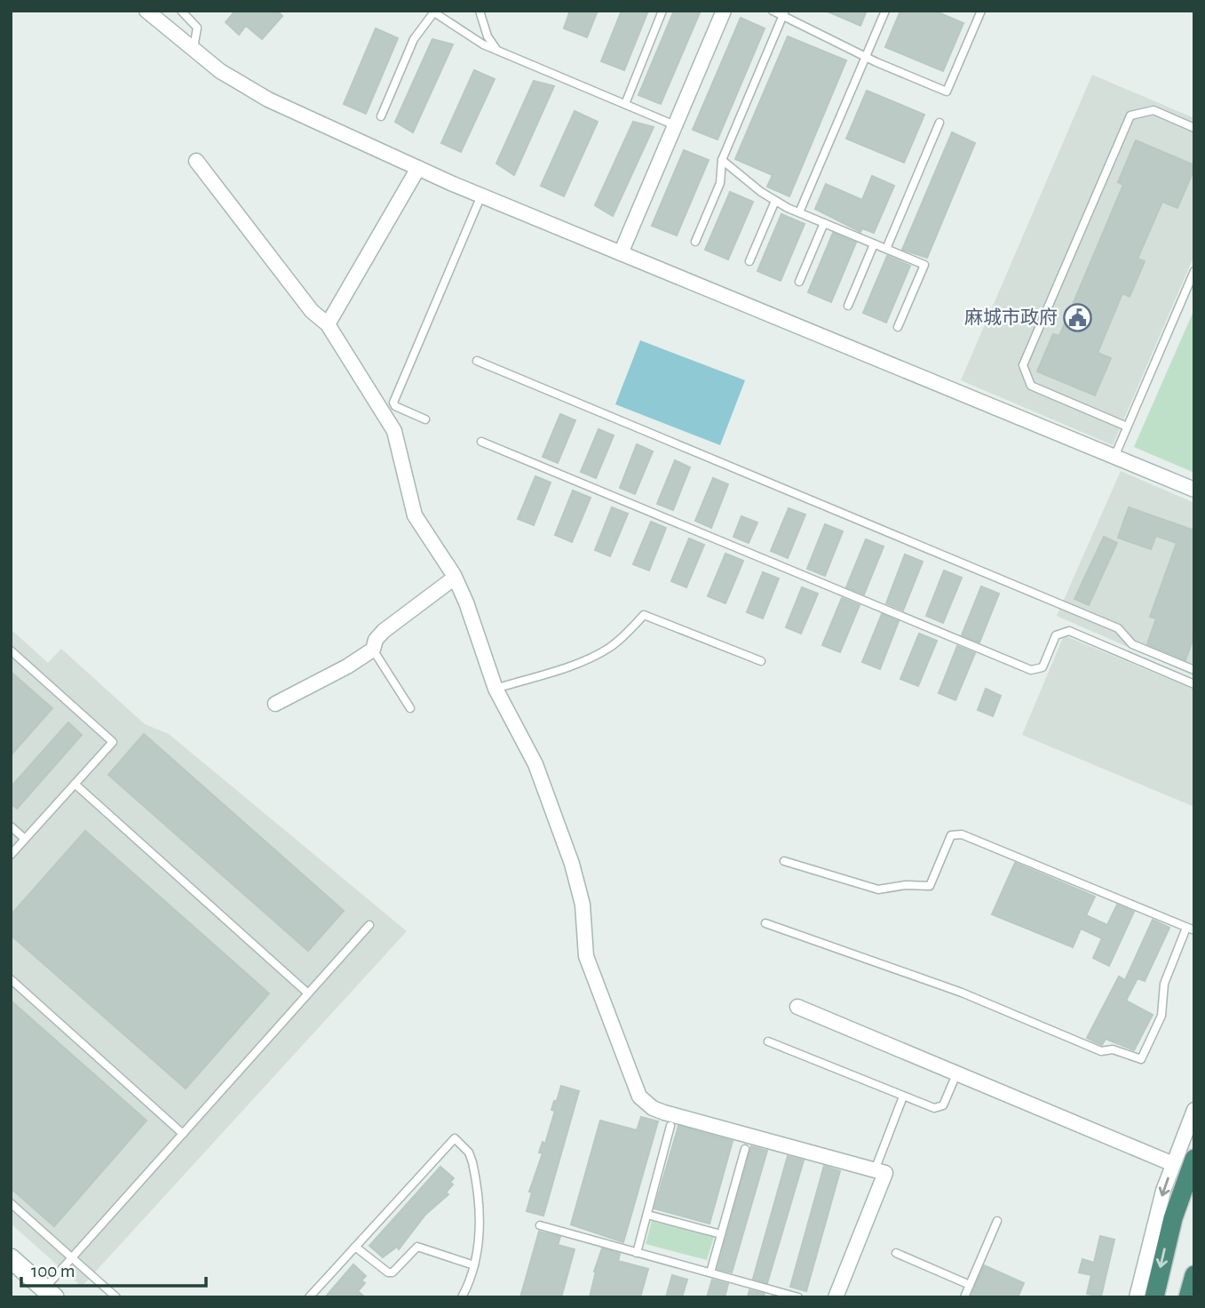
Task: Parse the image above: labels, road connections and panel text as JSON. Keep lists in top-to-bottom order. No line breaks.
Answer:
{"places":{"public building":["麻城市政府"]},"scale_bar":"100 m"}
